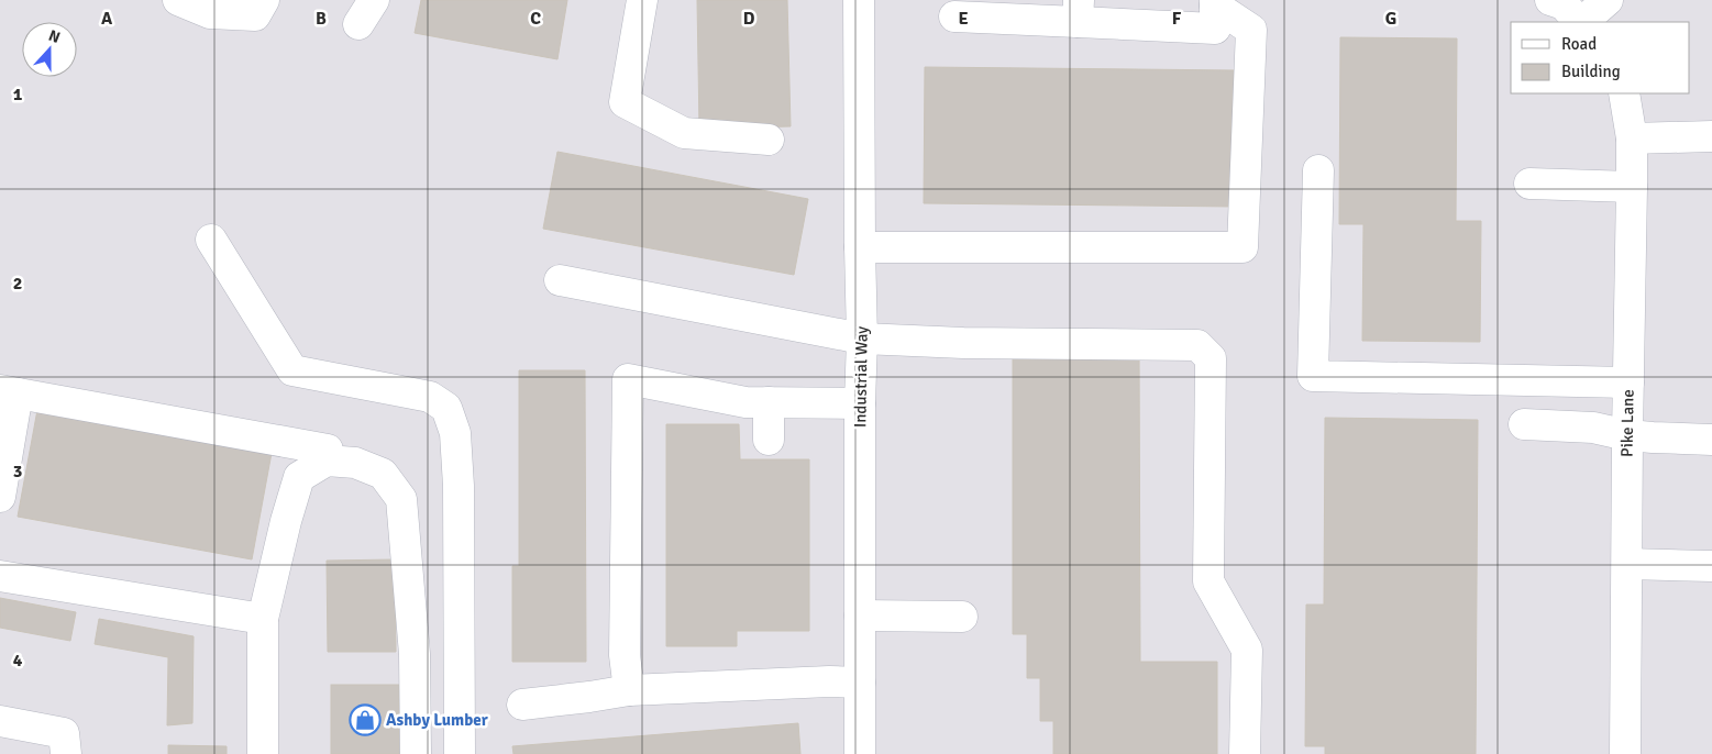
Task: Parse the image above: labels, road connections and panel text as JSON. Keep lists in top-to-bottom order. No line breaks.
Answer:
{"streets":{"street":["Industrial Way","Pike Lane"]},"places":{"shop":["Ashby Lumber"]},"legend":["Road","Building"],"north":"top","grid":{"columns":["A","B","C","D","E","F","G"],"rows":["1","2","3","4"]}}
